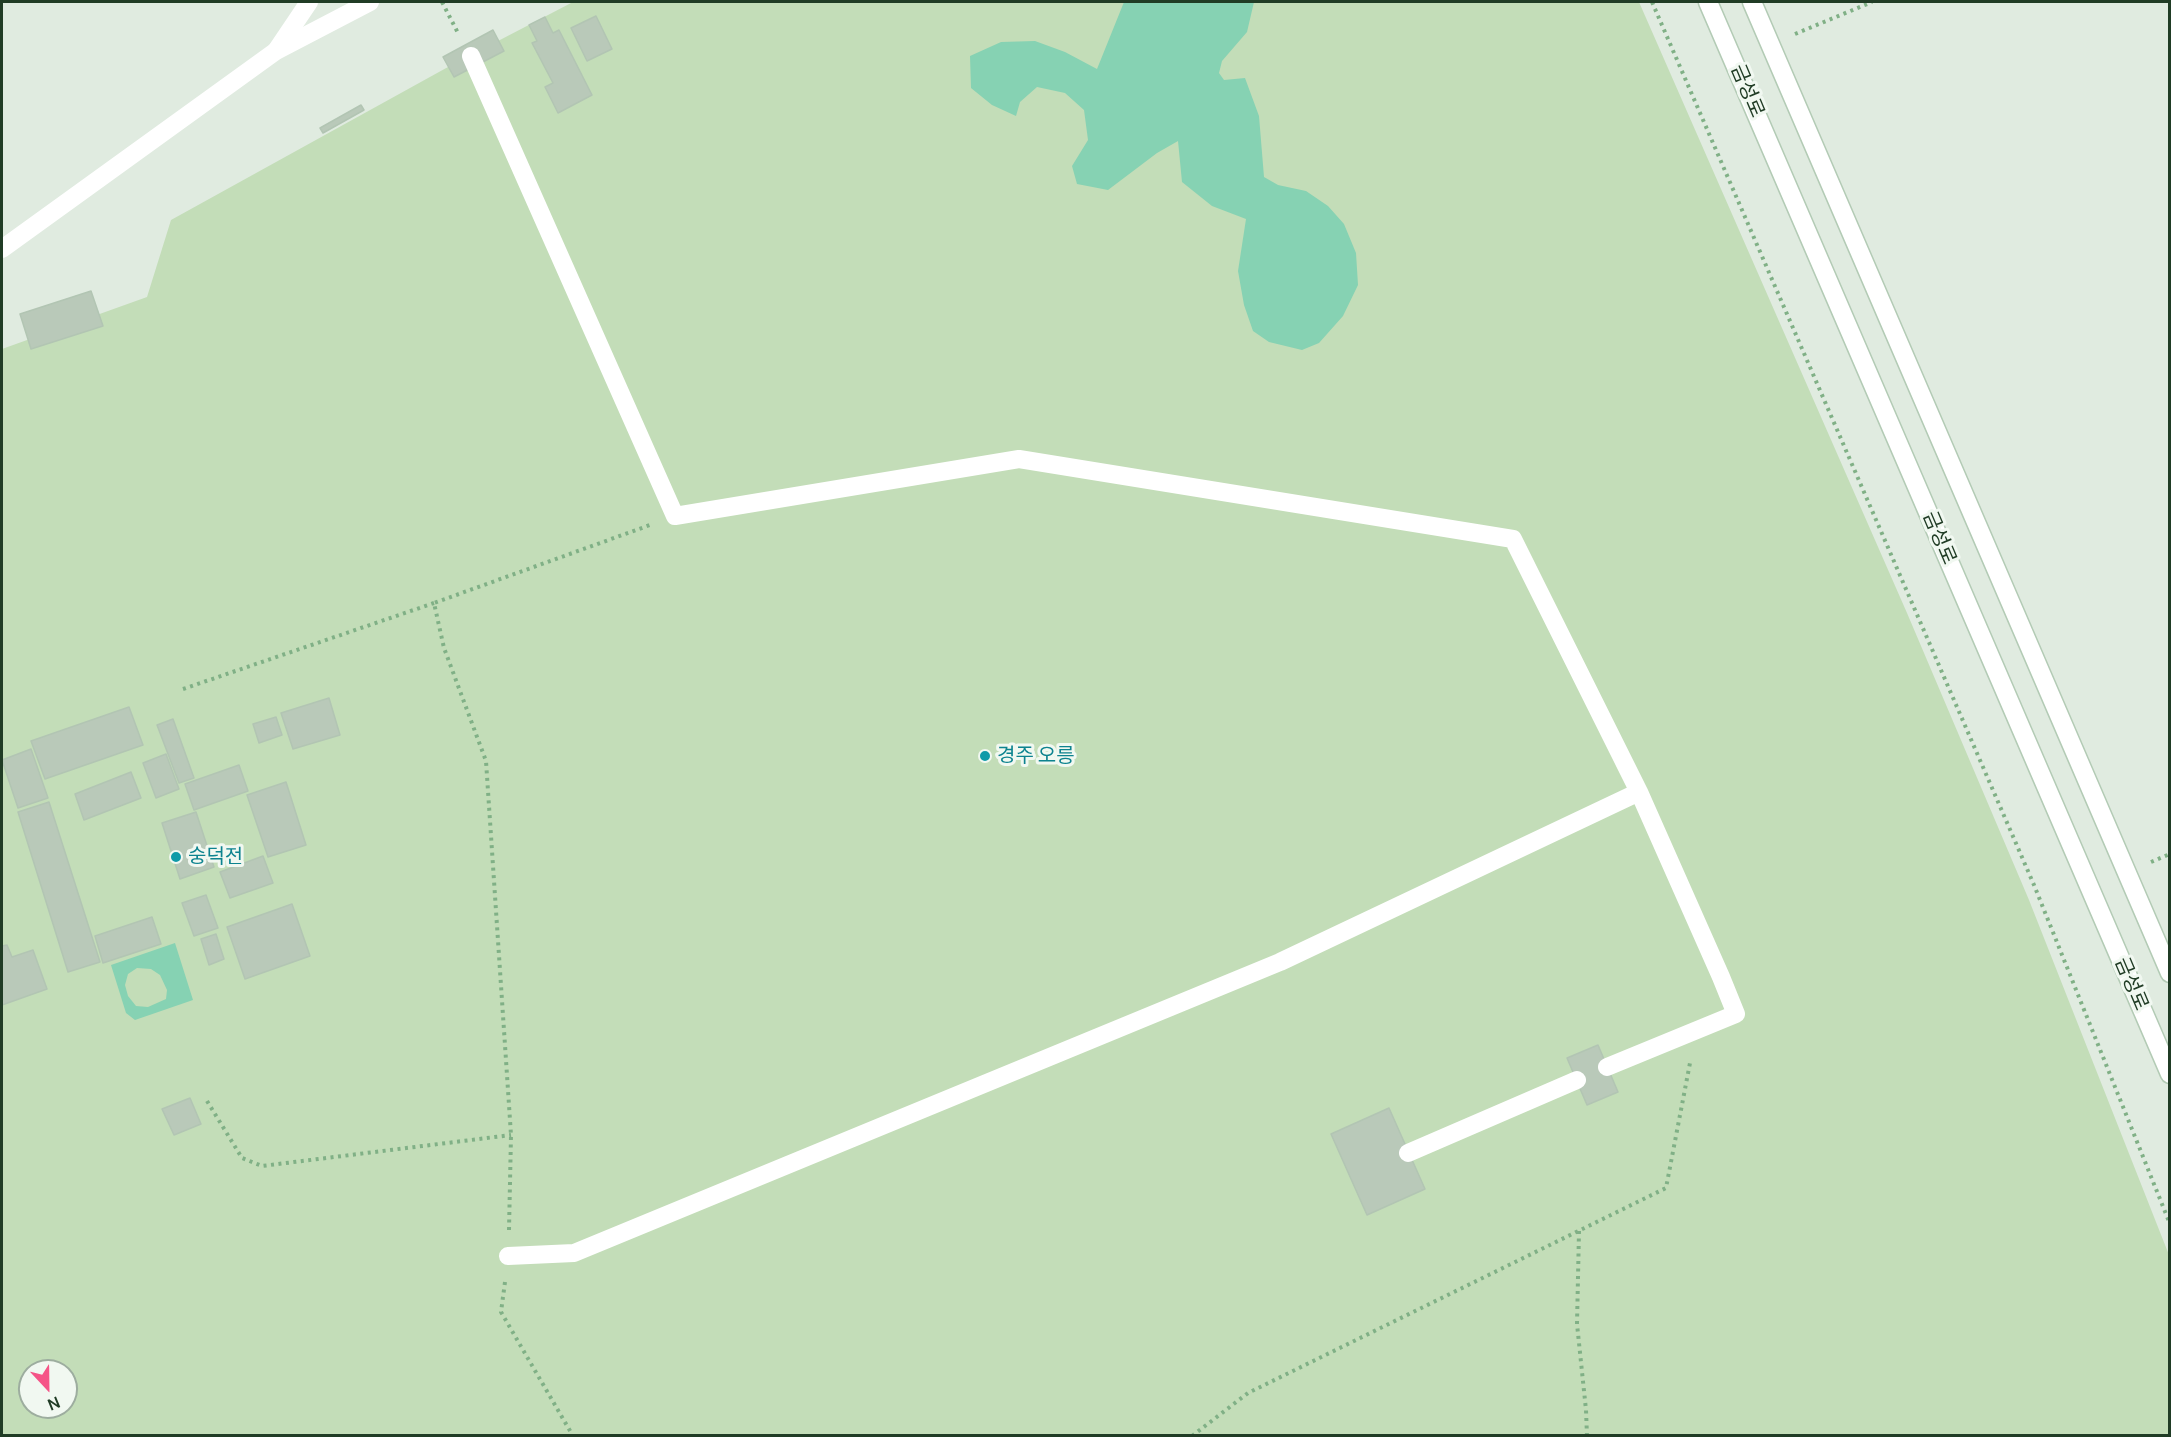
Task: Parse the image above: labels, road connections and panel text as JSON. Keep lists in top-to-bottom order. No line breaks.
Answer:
{"streets":{"street":["금성로"]},"places":["경주 오릉","숭덕전"],"north":"bottom"}
